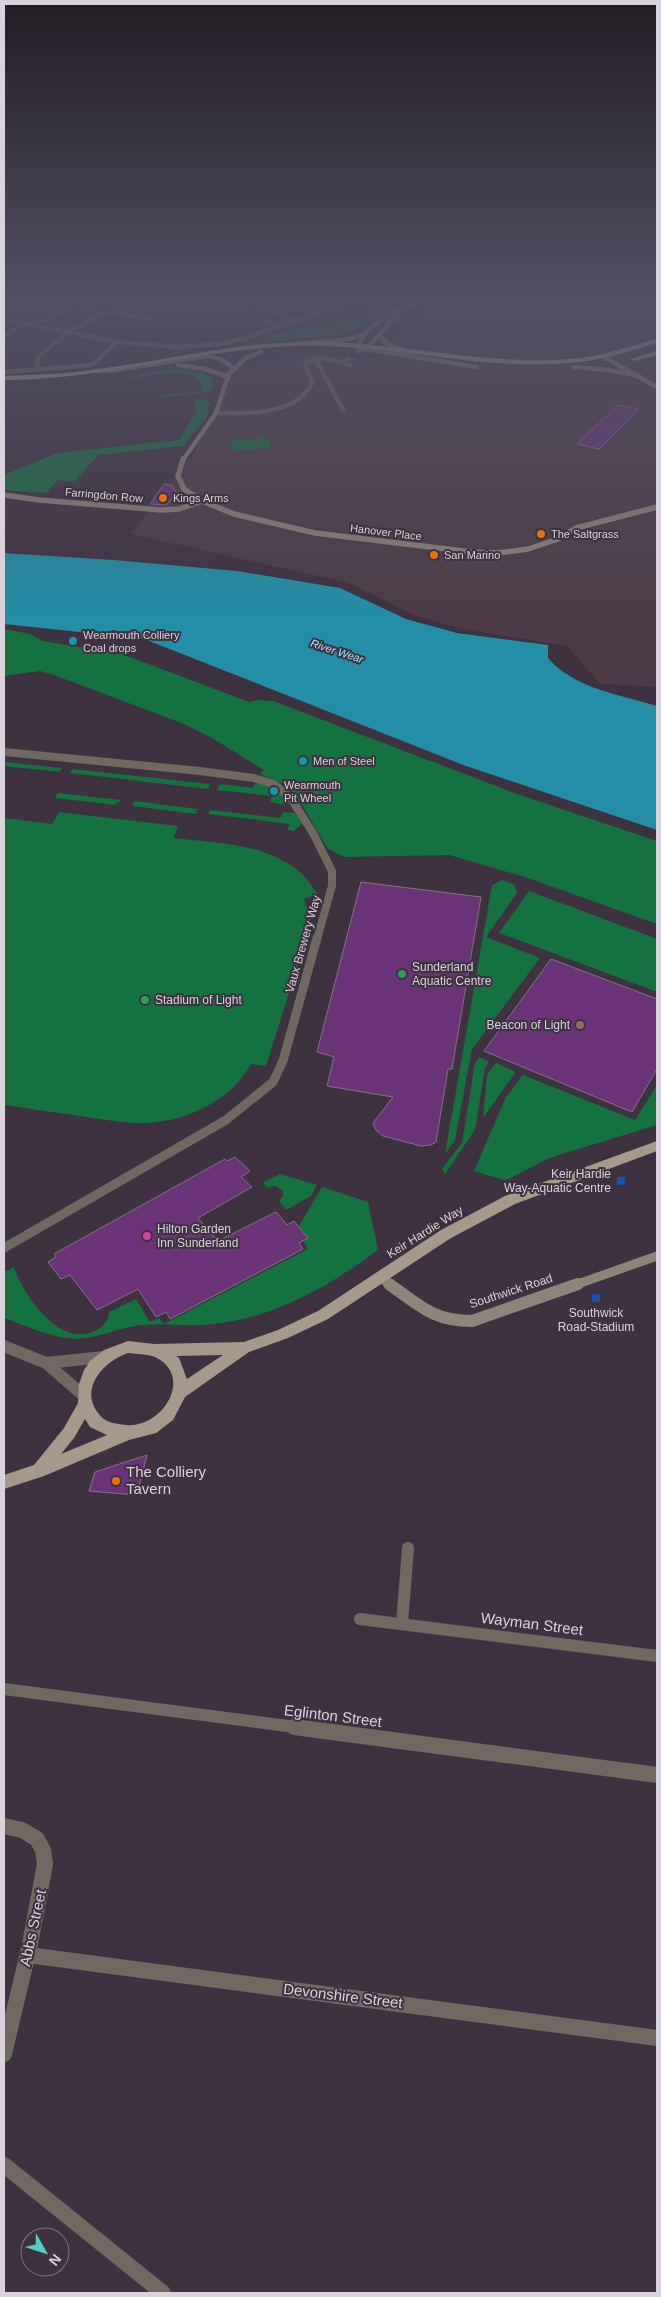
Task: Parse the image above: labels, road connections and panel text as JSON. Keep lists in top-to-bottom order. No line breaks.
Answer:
{"streets":{"main road":["Keir Hardie Way"],"street":["Farringdon Row","Hanover Place","Vaux Brewery Way","Southwick Road","Wayman Street","Eglinton Street","Abbs Street","Devonshire Street"]},"crossings":[["Farringdon Row","Hanover Place"],["Keir Hardie Way","Southwick Road"],["Abbs Street","Devonshire Street"]],"water":["River Wear"],"places":{"other":["Kings Arms","The Saltgrass","San Marino","Wearmouth Colliery Coal drops","Men of Steel","Wearmouth Pit Wheel","Sunderland Aquatic Centre","Stadium of Light","Beacon of Light","Hilton Garden Inn Sunderland","The Colliery Tavern"],"transit":["Keir Hardie Way-Aquatic Centre","Southwick Road-Stadium"]},"north":"bottom right"}
